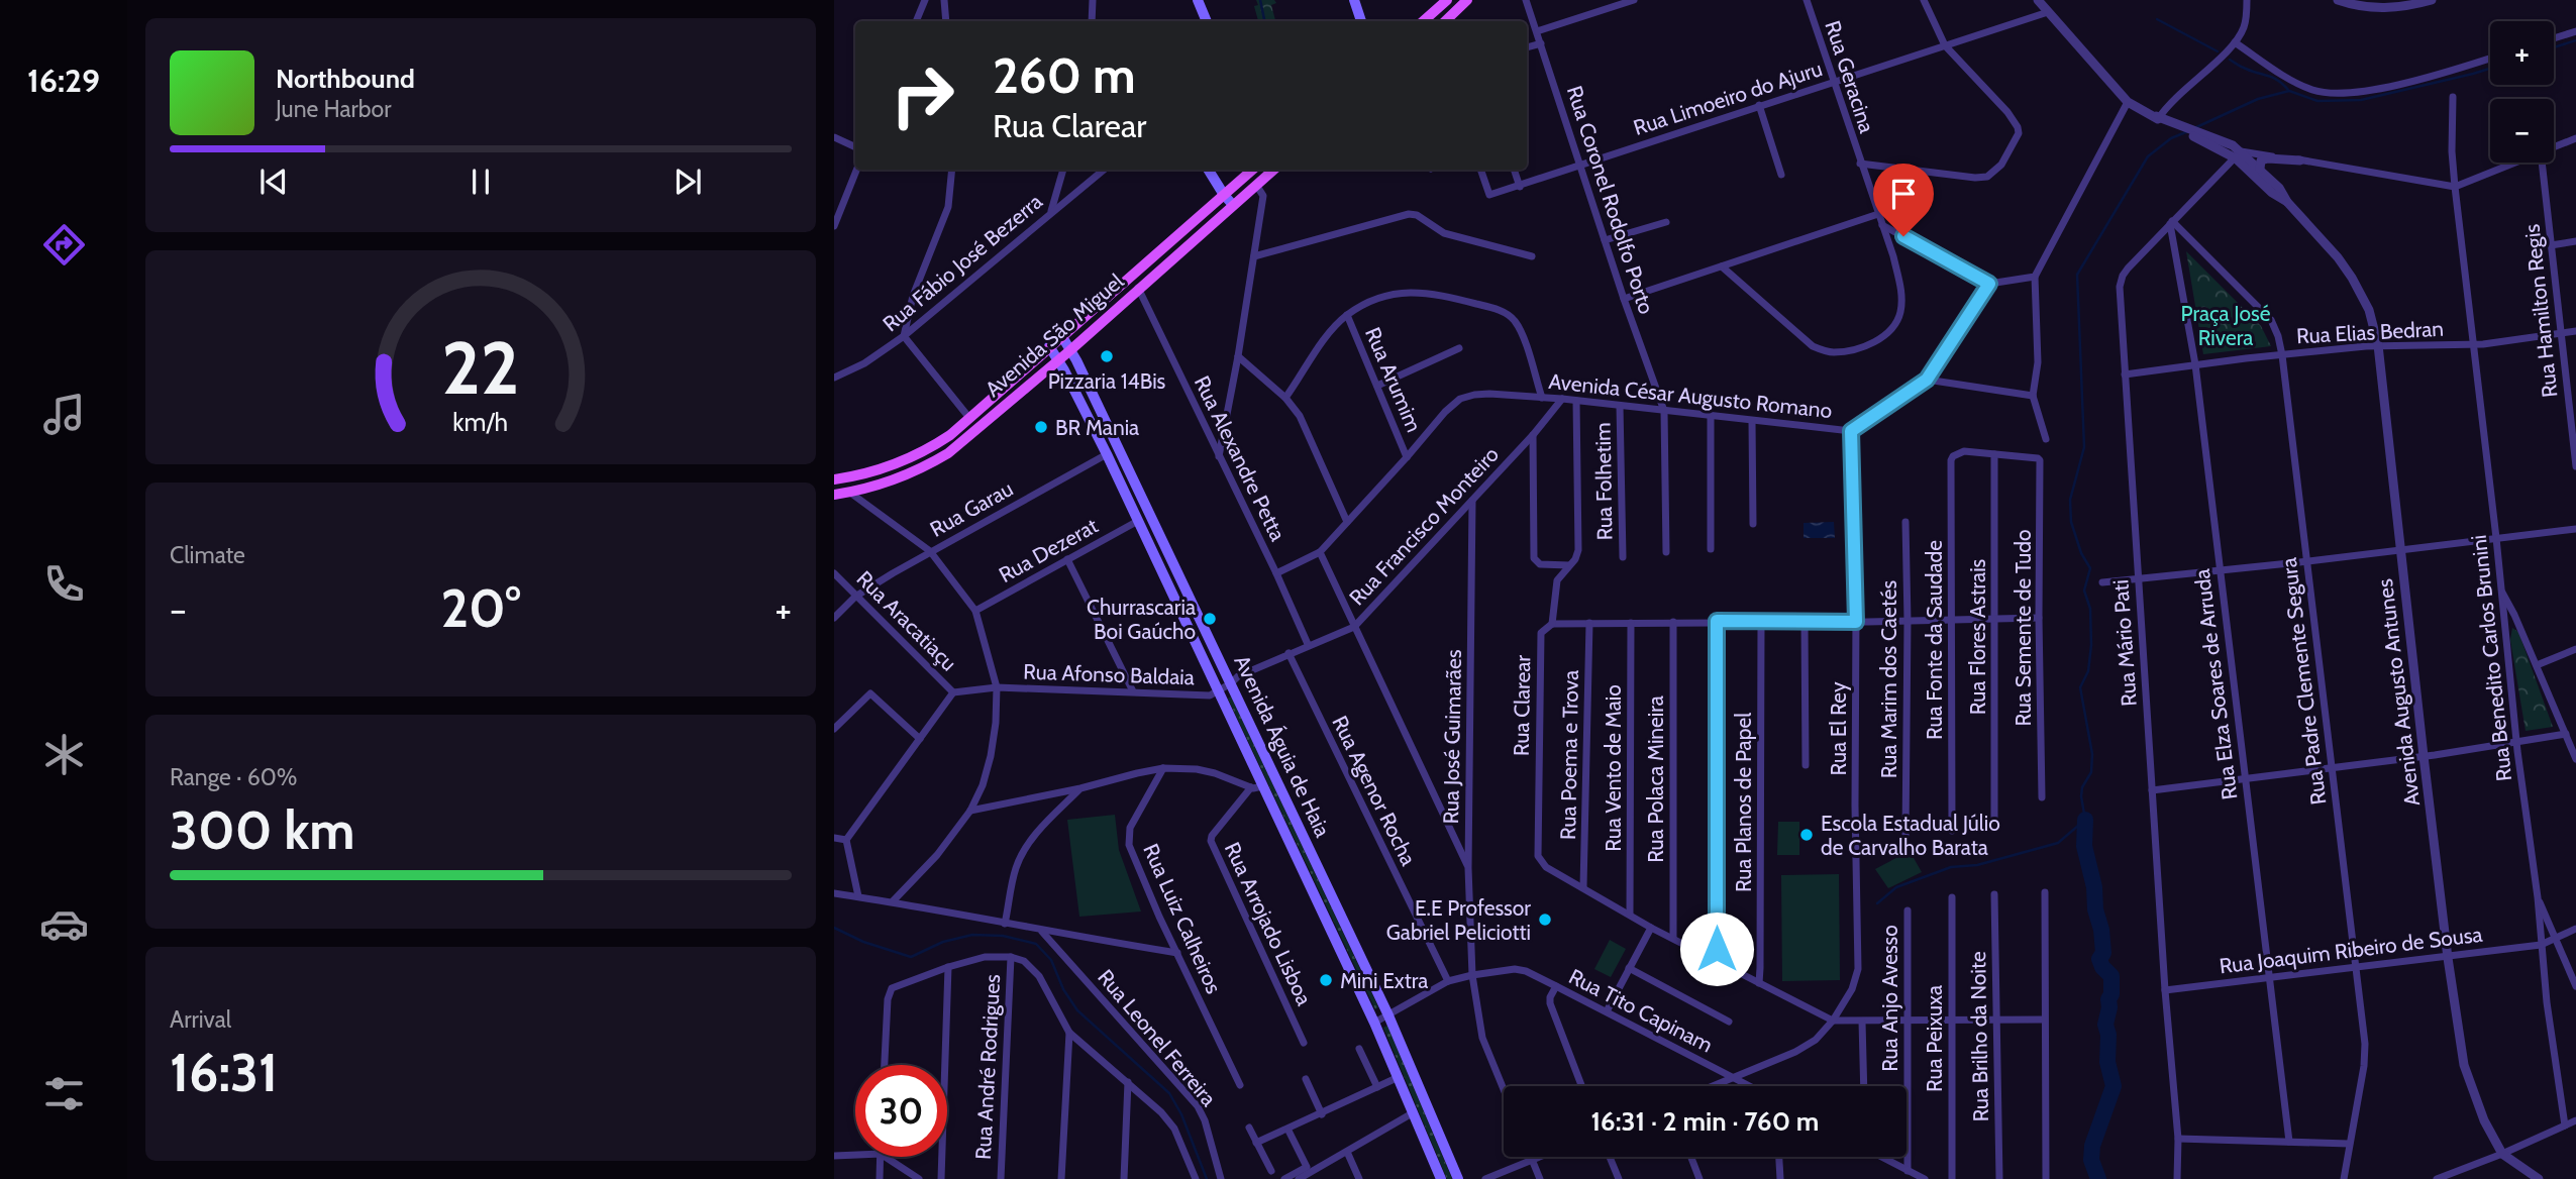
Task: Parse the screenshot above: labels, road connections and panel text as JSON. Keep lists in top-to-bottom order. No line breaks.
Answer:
{"streets":{"main road":["Avenida São Miguel","Avenida Águia de Haia"],"street":["Rua Geracina","Rua Limoeiro do Ajuru","Rua Coronel Rodolfo Porto","Rua Fábio José Bezerra","Rua Hamilton Regis","Rua Elias Bedran","Rua Arumim","Avenida César Augusto Romano","Rua Alexandre Petta","Rua Folhetim","Rua Garau","Rua Francisco Monteiro","Rua Dezerat","Rua Aracatiaçu","Rua Semente de Tudo","Rua Flores Astrais","Rua Fonte da Saudade","Rua Mário Pati","Rua Benedito Carlos Brunini","Rua Afonso Baldaia","Rua Marim dos Caetés","Rua Padre Clemente Segura","Rua Elza Soares de Arruda","Avenida Augusto Antunes","Rua Clarear","Rua El Rey","Rua José Guimarães","Rua Poema e Trova","Rua Vento de Maio","Rua Polaca Mineira","Rua Agenor Rocha","Rua Planos de Papel","Rua Luiz Calheiros","Rua Arrojado Lisboa","Rua Joaquim Ribeiro de Sousa","Rua Anjo Avesso","Rua Tito Capinam","Rua Brilho da Noite","Rua Leonel Ferreira","Rua Peixuxa","Rua André Rodrigues"]},"crossings":[["Rua Geracina","Rua Limoeiro do Ajuru"],["Rua Limoeiro do Ajuru","Rua Coronel Rodolfo Porto"],["Rua Coronel Rodolfo Porto","Avenida César Augusto Romano"],["Rua Hamilton Regis","Rua Elias Bedran"],["Rua Elias Bedran","Rua Mário Pati"],["Rua Elias Bedran","Rua Benedito Carlos Brunini"],["Rua Elias Bedran","Rua Padre Clemente Segura"],["Rua Elias Bedran","Rua Elza Soares de Arruda"],["Rua Elias Bedran","Avenida Augusto Antunes"],["Avenida São Miguel","Rua Alexandre Petta"],["Avenida São Miguel","Avenida Águia de Haia"],["Rua Arumim","Avenida César Augusto Romano"],["Avenida César Augusto Romano","Rua Alexandre Petta"],["Avenida César Augusto Romano","Rua Folhetim"],["Avenida César Augusto Romano","Rua Francisco Monteiro"],["Avenida César Augusto Romano","Rua El Rey"],["Rua Alexandre Petta","Rua Francisco Monteiro"],["Rua Garau","Rua Aracatiaçu"],["Rua Garau","Avenida Águia de Haia"],["Rua Francisco Monteiro","Rua Afonso Baldaia"],["Rua Francisco Monteiro","Rua José Guimarães"],["Rua Francisco Monteiro","Avenida Águia de Haia"],["Rua Francisco Monteiro","Rua Agenor Rocha"],["Rua Dezerat","Avenida Águia de Haia"],["Rua Aracatiaçu","Rua Afonso Baldaia"],["Rua Semente de Tudo","Rua Flores Astrais"],["Rua Semente de Tudo","Rua Fonte da Saudade"],["Rua Flores Astrais","Rua Fonte da Saudade"],["Rua Mário Pati","Rua Padre Clemente Segura"],["Rua Mário Pati","Rua Elza Soares de Arruda"],["Rua Mário Pati","Avenida Augusto Antunes"],["Rua Mário Pati","Rua Joaquim Ribeiro de Sousa"],["Rua Benedito Carlos Brunini","Rua Joaquim Ribeiro de Sousa"],["Rua Afonso Baldaia","Avenida Águia de Haia"],["Rua Padre Clemente Segura","Rua Elza Soares de Arruda"],["Rua Padre Clemente Segura","Rua Joaquim Ribeiro de Sousa"],["Rua Elza Soares de Arruda","Rua Joaquim Ribeiro de Sousa"],["Avenida Augusto Antunes","Rua Joaquim Ribeiro de Sousa"],["Rua Clarear","Rua El Rey"],["Rua Clarear","Rua Poema e Trova"],["Rua Clarear","Rua Vento de Maio"],["Rua Clarear","Rua Polaca Mineira"],["Rua Clarear","Rua Planos de Papel"],["Rua El Rey","Rua Tito Capinam"],["Rua José Guimarães","Rua Tito Capinam"],["Avenida Águia de Haia","Rua Tito Capinam"],["Rua Agenor Rocha","Rua Tito Capinam"]],"parks":["Praça José Rivera"],"places":["Pizzaria 14Bis","BR Mania","Churrascaria Boi Gaúcho","Escola Estadual Júlio de Carvalho Barata","E.E Professor Gabriel Peliciotti","Mini Extra"],"page":{"tabs":"16:29","map_buttons":["+","−"],"turn":["260 m","Rua Clarear"],"song":["Northbound","June Harbor"],"tile":["Climate",["Range · 60%","300 km"],["Arrival","16:31"]],"heat":["−","20°","+"],"limit":"30","trip":"16:31 · 2 min · 760 m","gauge":["22","km/h"]}}
